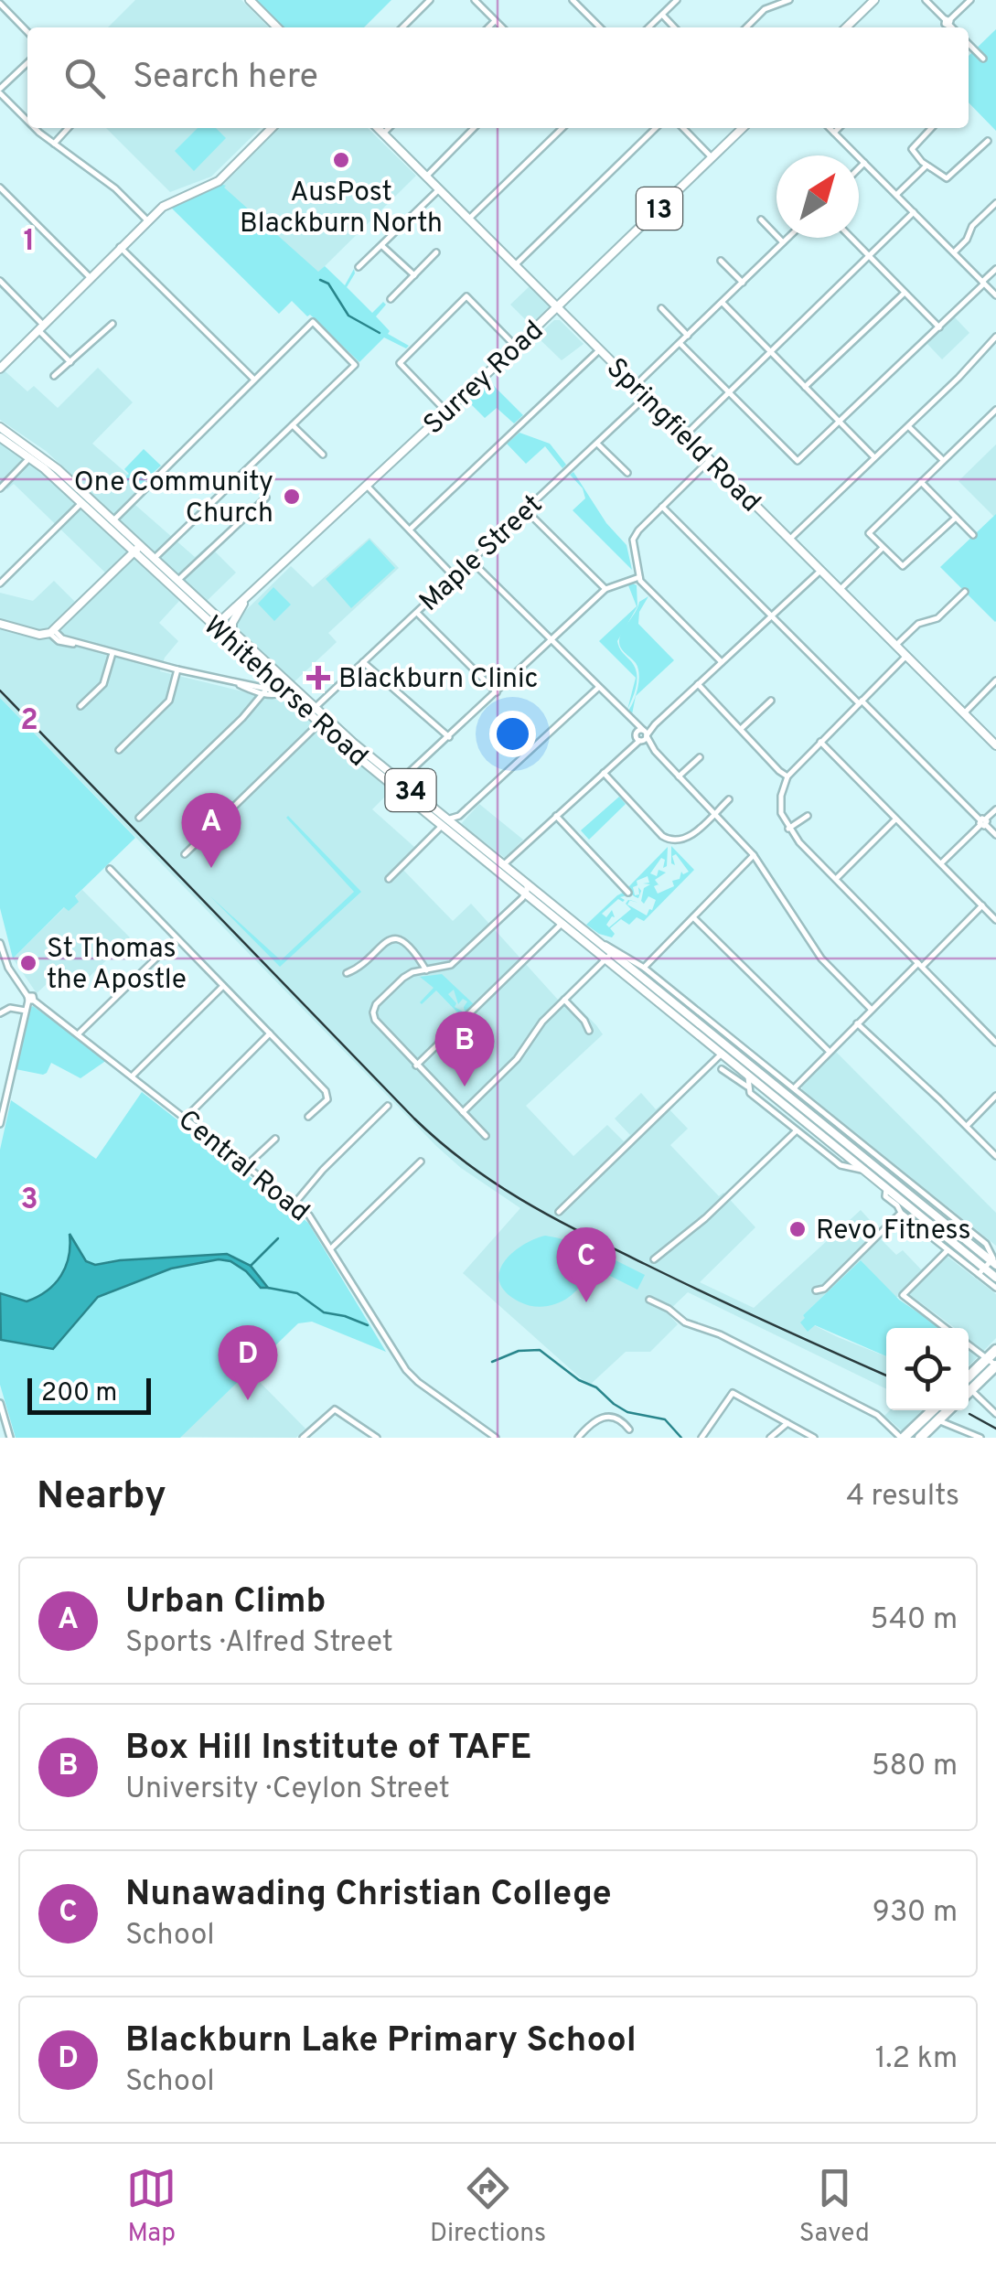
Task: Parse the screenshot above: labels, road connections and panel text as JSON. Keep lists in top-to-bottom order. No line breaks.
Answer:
{"streets":{"main road":["13","Surrey Road","Springfield Road","Whitehorse Road","34"],"street":["Maple Street","Central Road"]},"crossings":[["Surrey Road","Springfield Road"],["Surrey Road","Whitehorse Road"],["Springfield Road","Maple Street"],["Maple Street","Whitehorse Road"]],"places":{"other":["AusPost Blackburn North","One Community Church","St Thomas the Apostle","Revo Fitness"],"health":["Blackburn Clinic"]},"scale_bar":"200 m","north":"top right","page":{"search":"Search here","pins":["A","B","C","D"],"scale":"200 m","heading":["Nearby","4 results"],"list":[{"mark":"A","name":"Urban Climb","note":"Sports · Alfred Street","value":"540 m"},{"mark":"B","name":"Box Hill Institute of TAFE","note":"University · Ceylon Street","value":"580 m"},{"mark":"C","name":"Nunawading Christian College","note":"School","value":"930 m"},{"mark":"D","name":"Blackburn Lake Primary School","note":"School","value":"1.2 km"}],"nav":["Map","Directions","Saved"]},"grid":{"rows":["1","2","3"]}}
